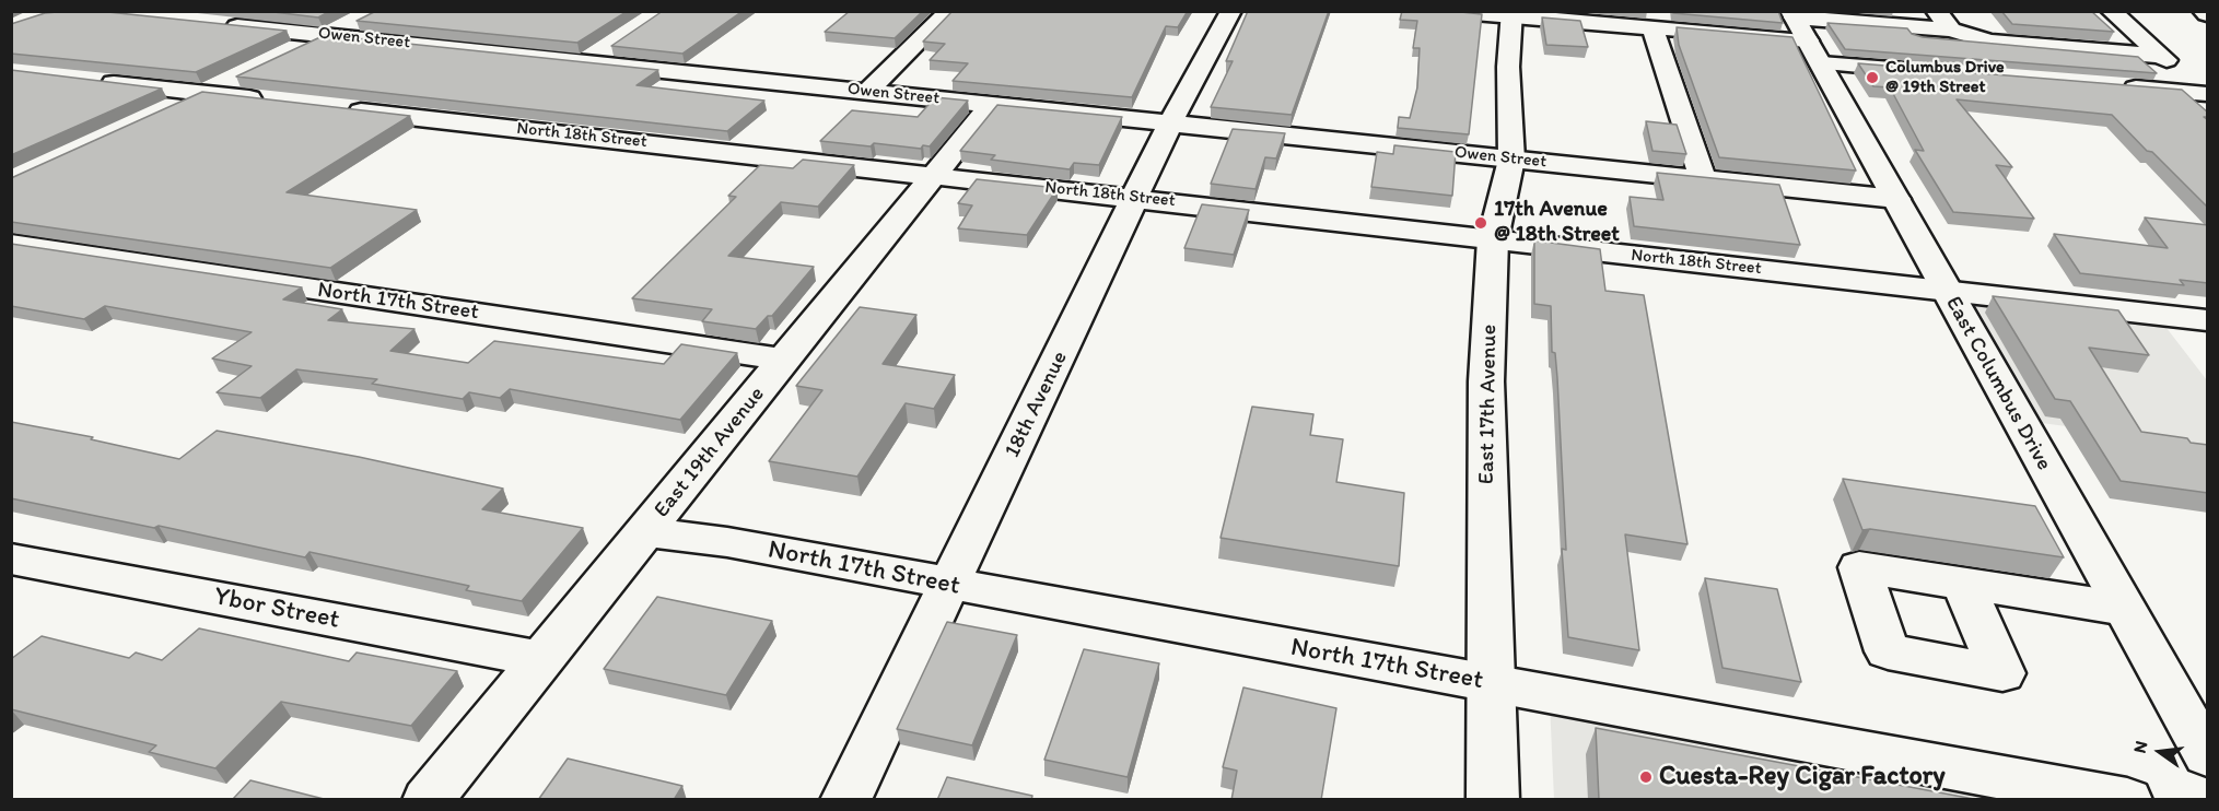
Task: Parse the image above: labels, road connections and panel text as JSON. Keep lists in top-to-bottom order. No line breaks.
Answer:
{"streets":{"street":["Owen Street","North 18th Street","North 17th Street","East Columbus Drive","18th Avenue","East 17th Avenue","East 19th Avenue","Ybor Street"]},"crossings":[["Owen Street","East Columbus Drive"],["Owen Street","18th Avenue"],["Owen Street","East 17th Avenue"],["Owen Street","East 19th Avenue"],["North 18th Street","East Columbus Drive"],["North 18th Street","18th Avenue"],["North 18th Street","East 17th Avenue"],["North 18th Street","East 19th Avenue"],["North 17th Street","18th Avenue"],["North 17th Street","East 17th Avenue"],["North 17th Street","East 19th Avenue"],["East 19th Avenue","Ybor Street"]],"places":["Columbus Drive @ 19th Street","17th Avenue @ 18th Street","Cuesta-Rey Cigar Factory"],"north":"left"}
